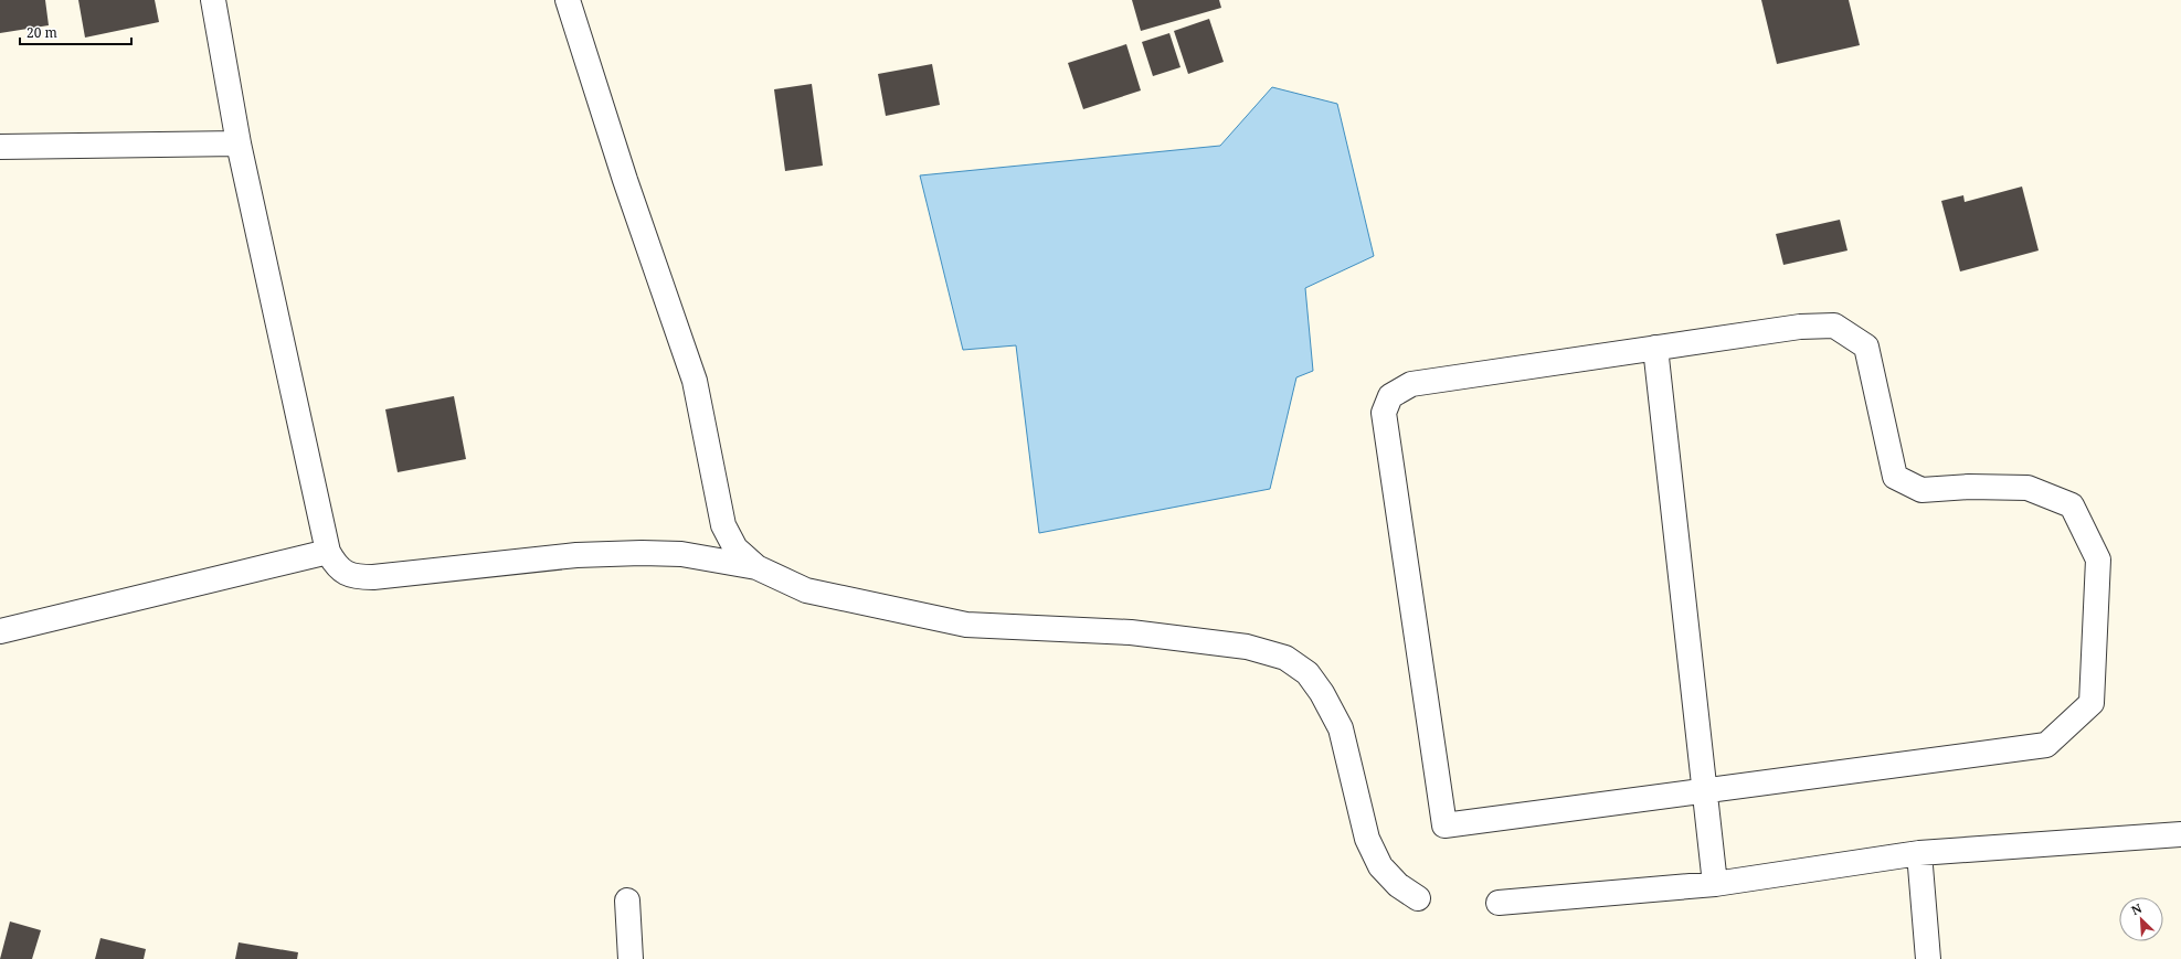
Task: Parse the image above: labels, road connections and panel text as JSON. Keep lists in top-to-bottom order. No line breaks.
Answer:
{"scale_bar":"20 m","north":"top left"}
